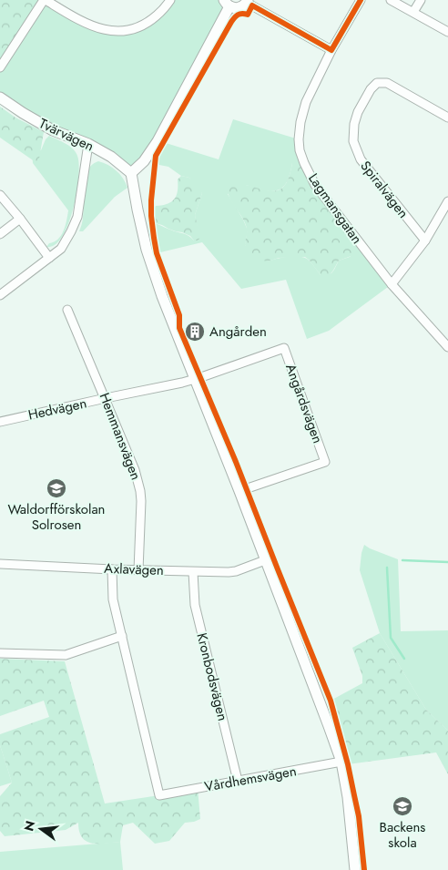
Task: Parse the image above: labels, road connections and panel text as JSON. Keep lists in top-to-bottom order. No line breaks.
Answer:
{"streets":{"street":["Tvärvägen","Spiralvägen","Lagmansgatan","Angårdsvägen","Hedvägen","Hemmansvägen","Axlavägen","Kronbodsvägen","Vårdhemsvägen"]},"crossings":[["Angårdsvägen","Hedvägen"],["Hedvägen","Hemmansvägen"],["Hemmansvägen","Axlavägen"],["Axlavägen","Kronbodsvägen"],["Kronbodsvägen","Vårdhemsvägen"]],"places":{"building":["Angården"],"school or university":["Waldorfförskolan Solrosen","Backens skola"]},"north":"left"}
